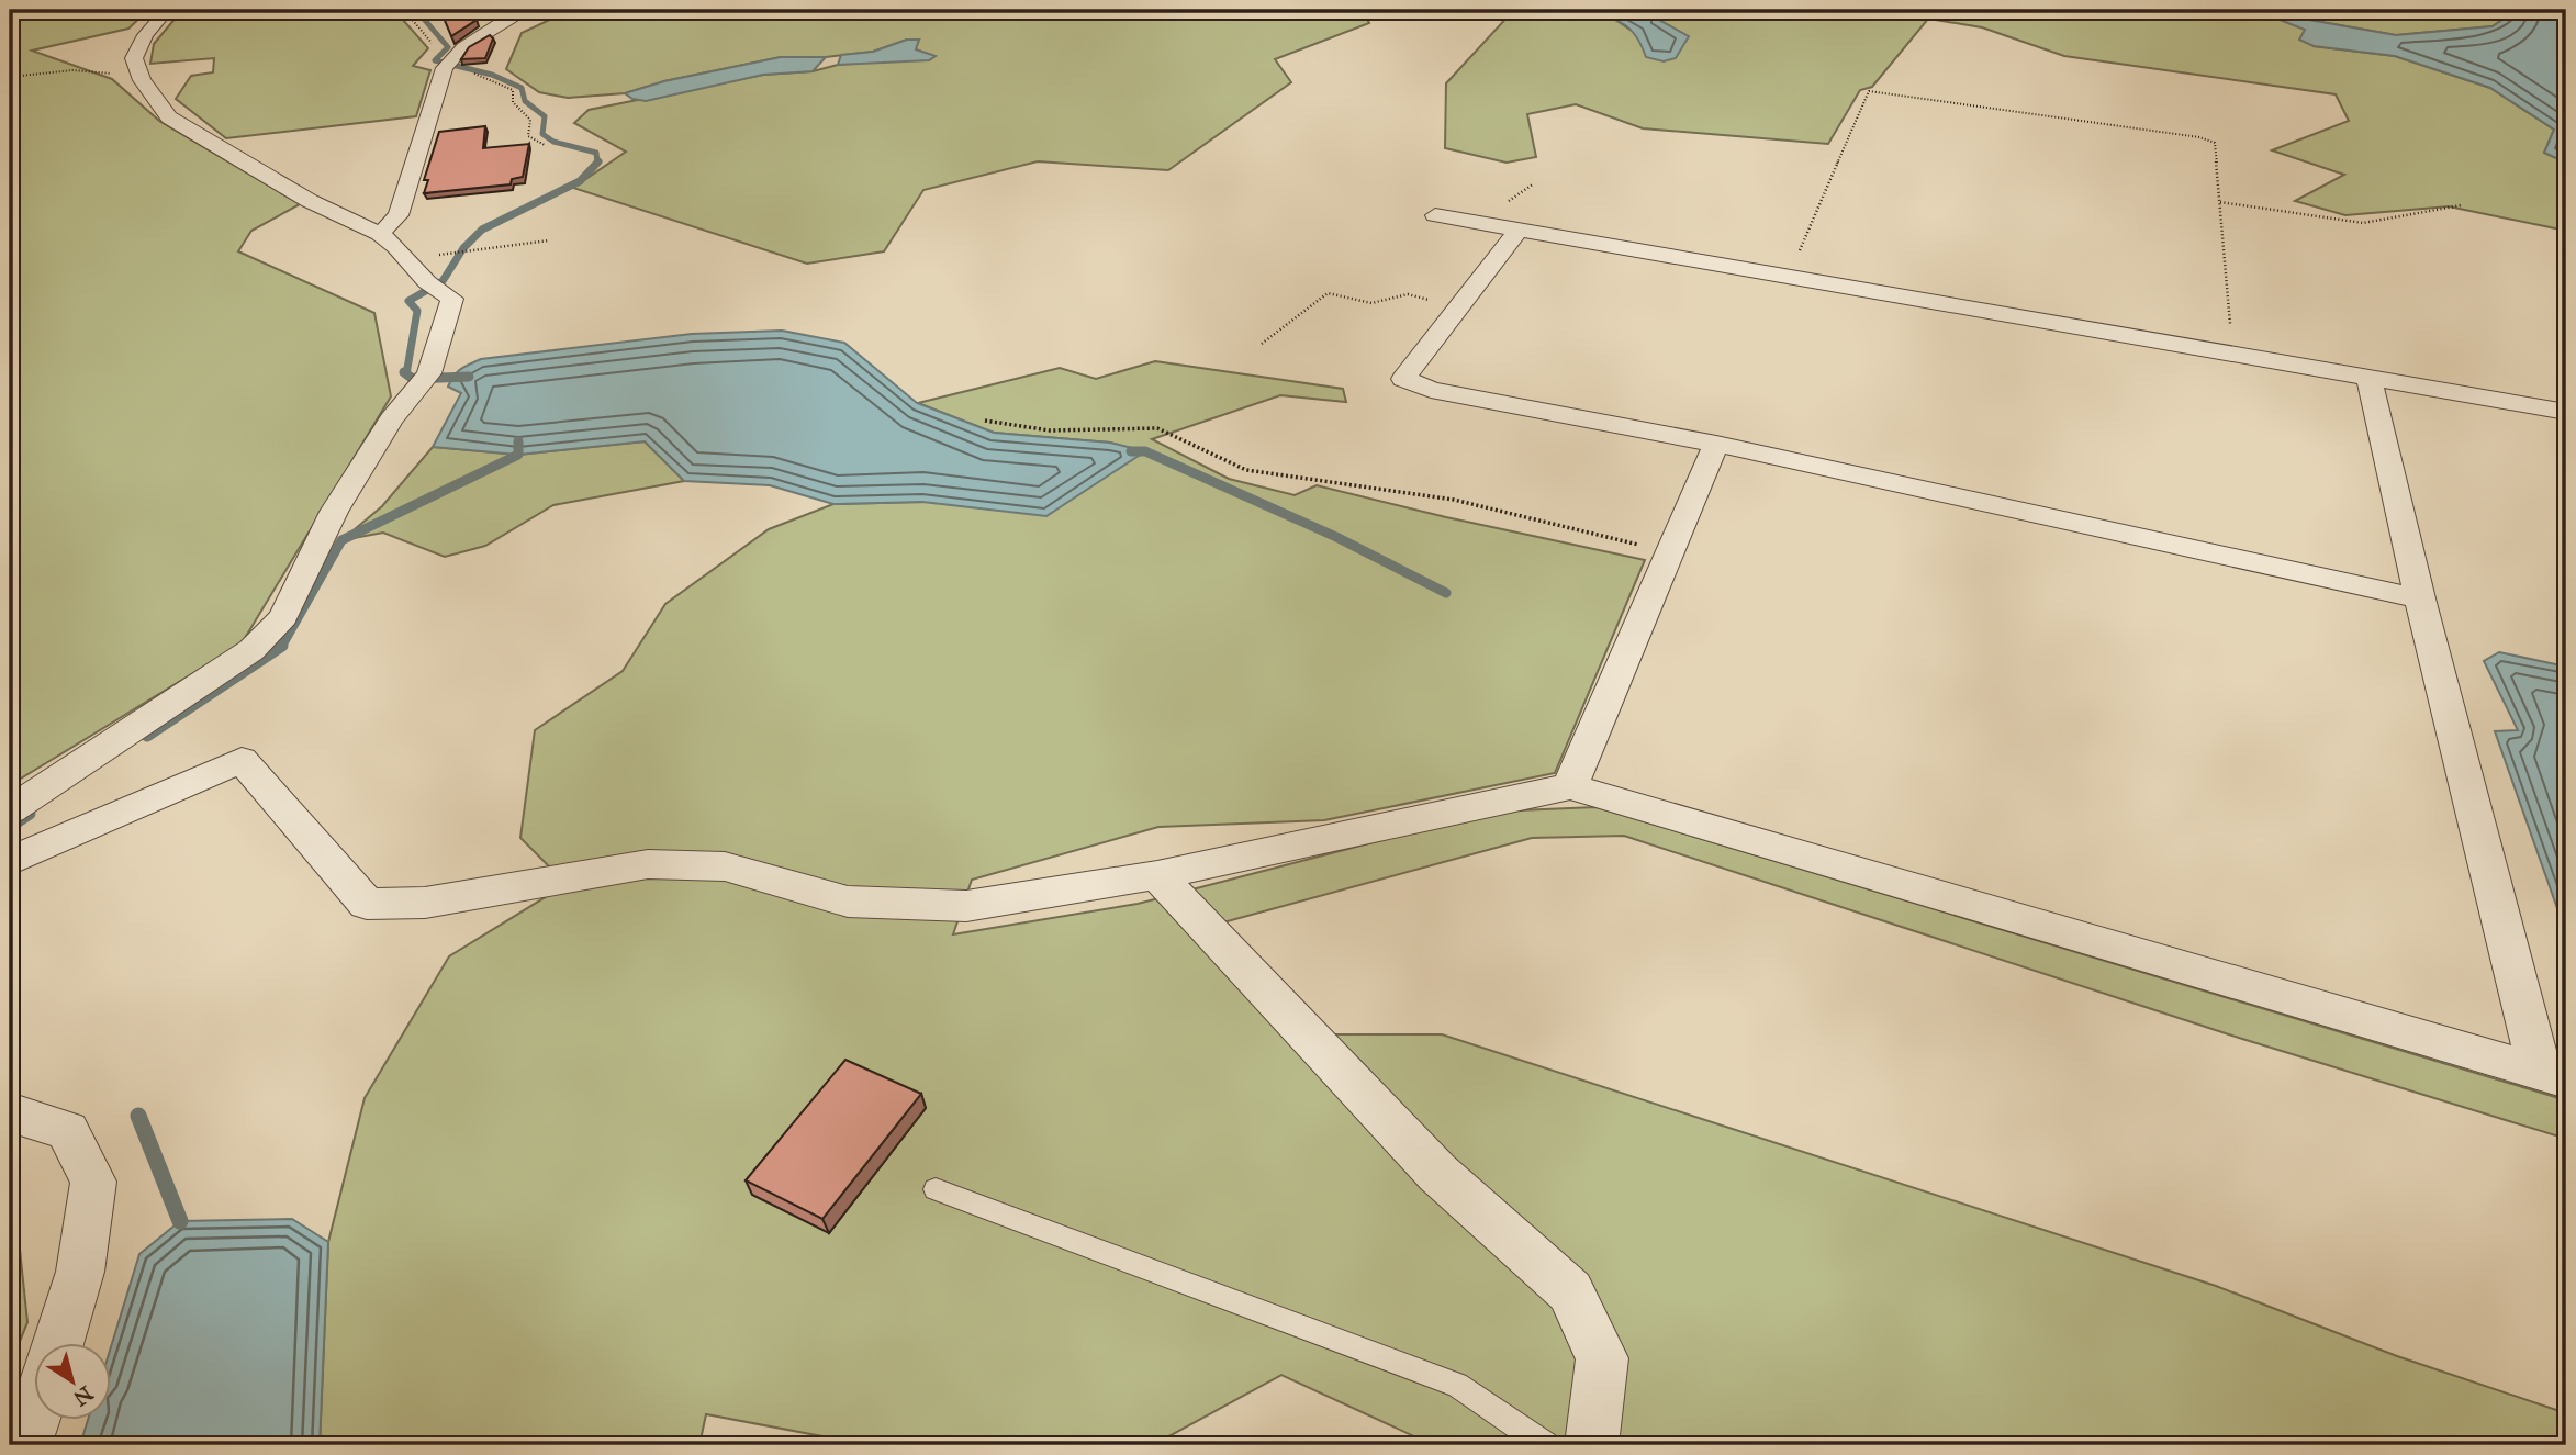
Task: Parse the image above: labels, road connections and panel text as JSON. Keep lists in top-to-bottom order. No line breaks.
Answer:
{"north":"bottom right"}
